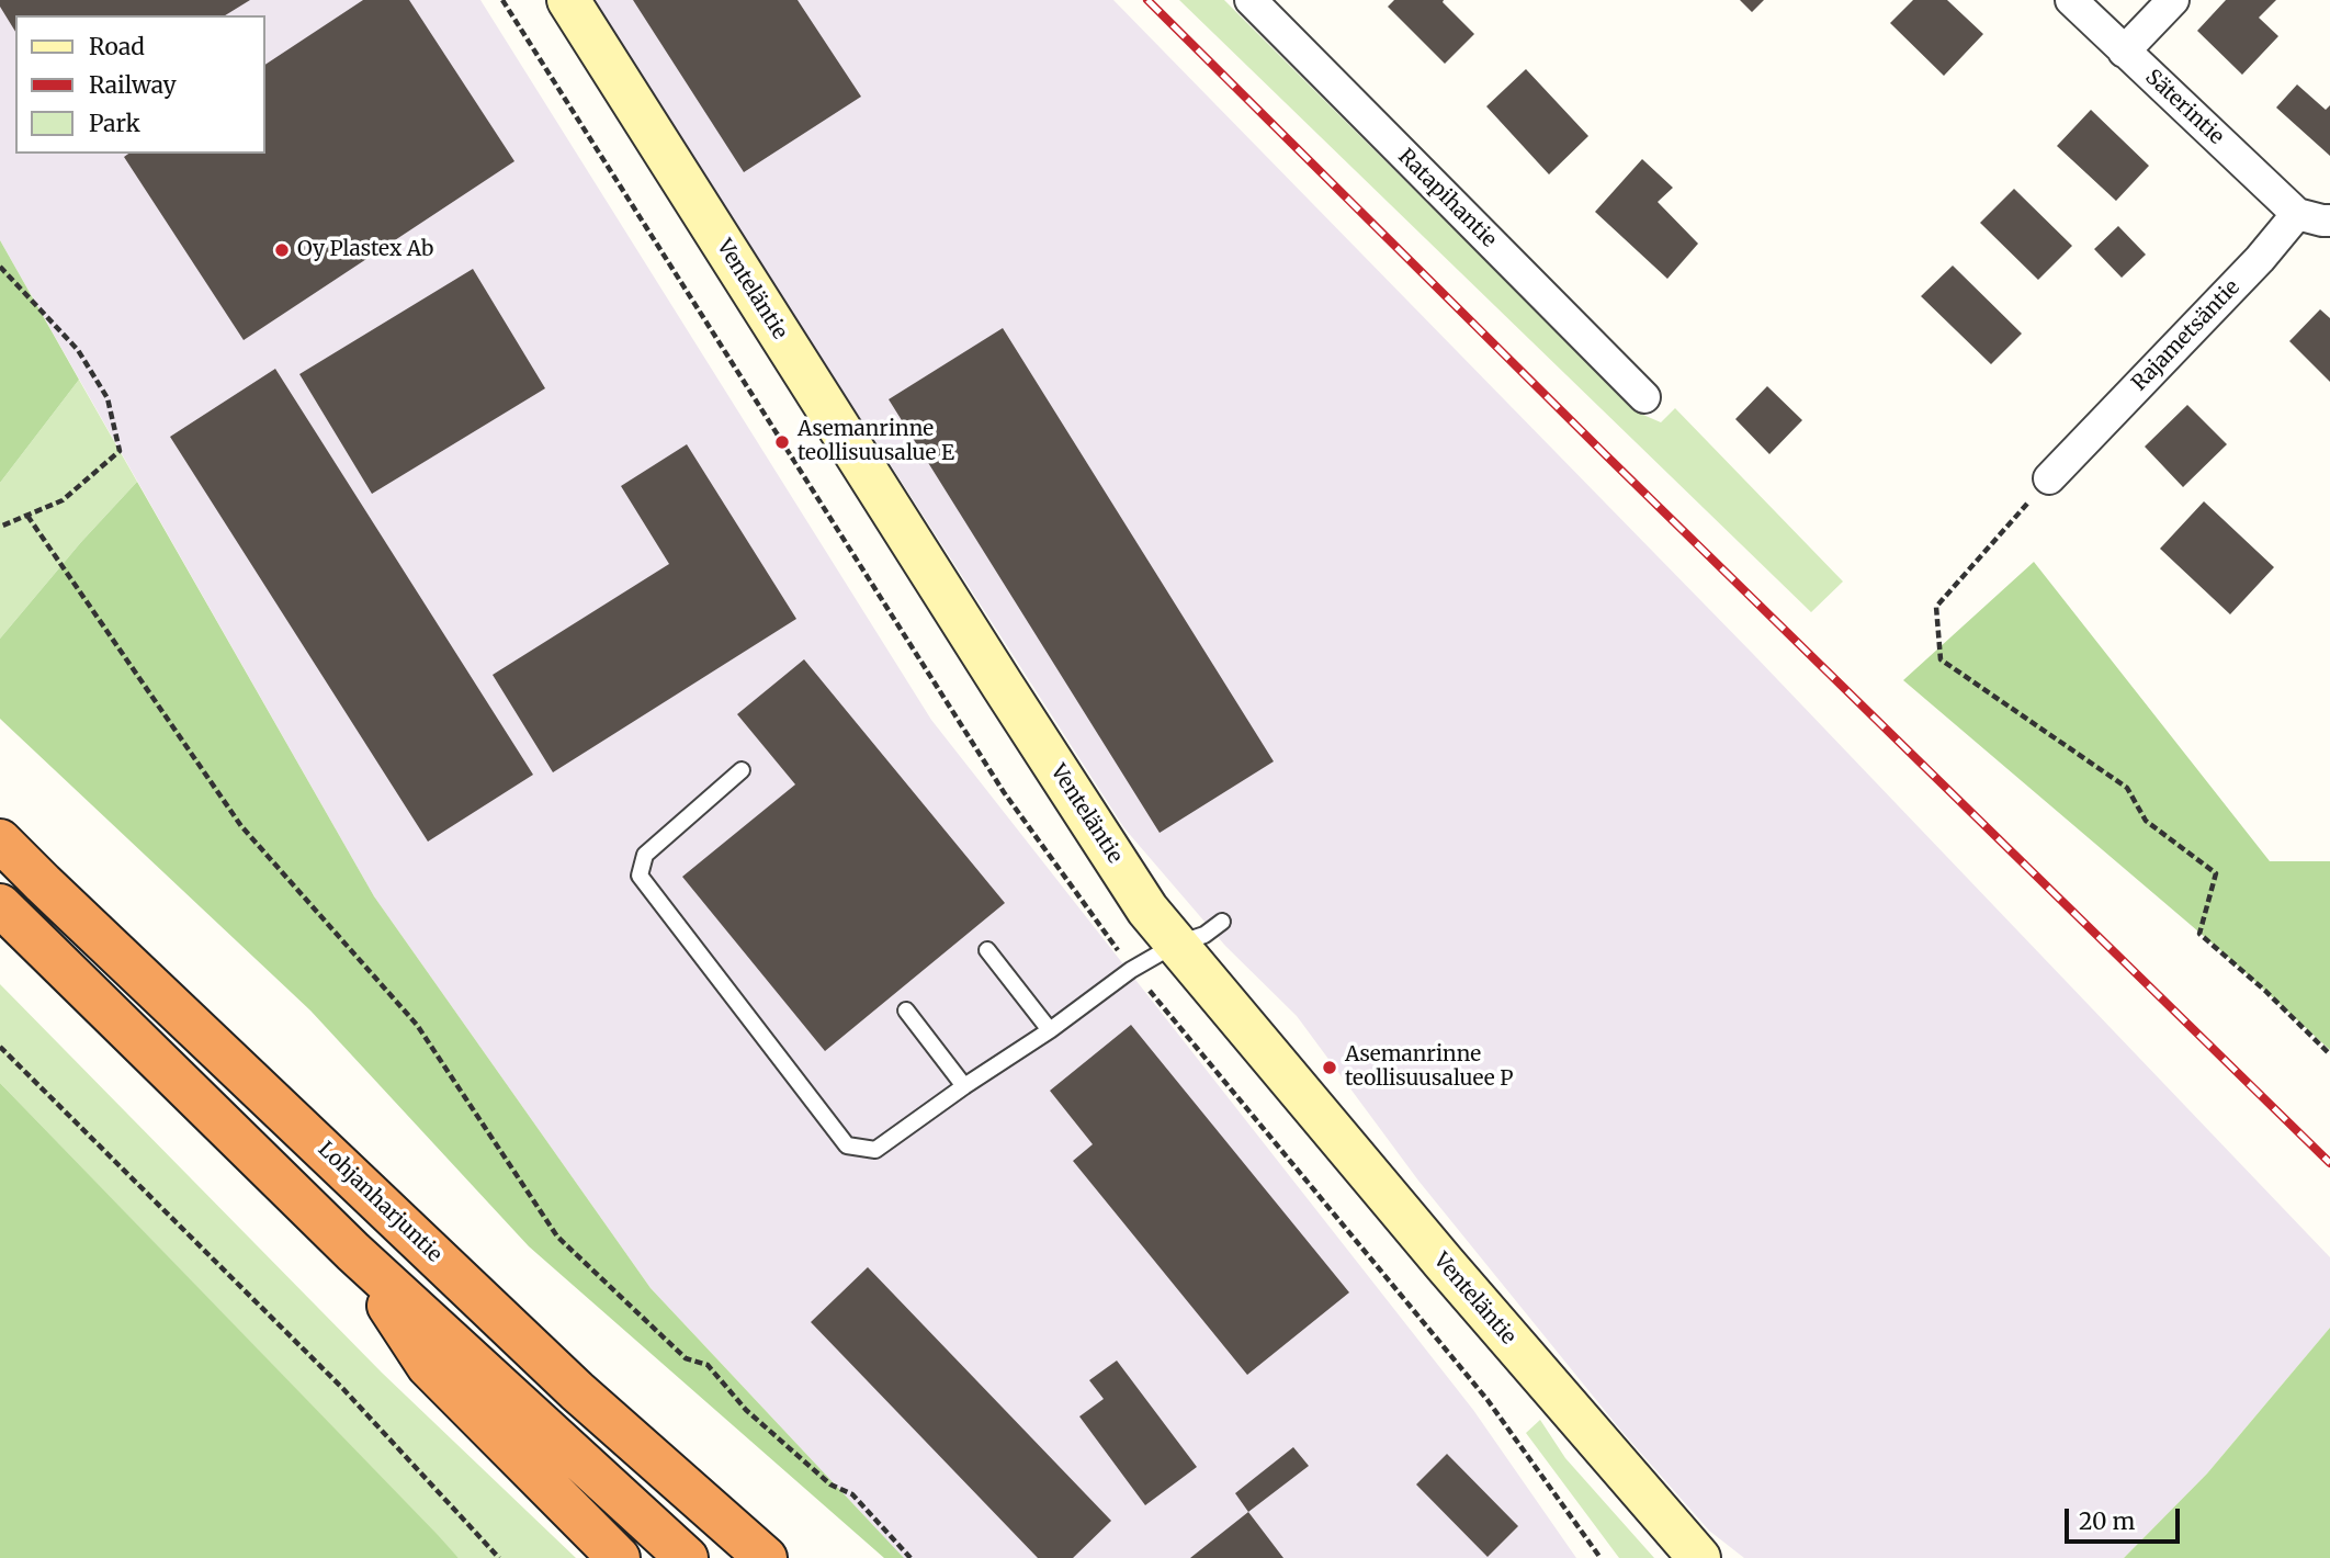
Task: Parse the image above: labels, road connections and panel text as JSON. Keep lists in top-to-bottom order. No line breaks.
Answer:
{"streets":{"highway":["Lohjanharjuntie"],"street":["Säterintie","Ratapihantie","Venteläntie","Rajametsäntie"]},"crossings":[["Säterintie","Rajametsäntie"]],"places":["Oy Plastex Ab","Asemanrinne teollisuusalue E","Asemanrinne teollisuusaluee P"],"legend":["Road","Railway","Park"],"scale_bar":"20 m"}
